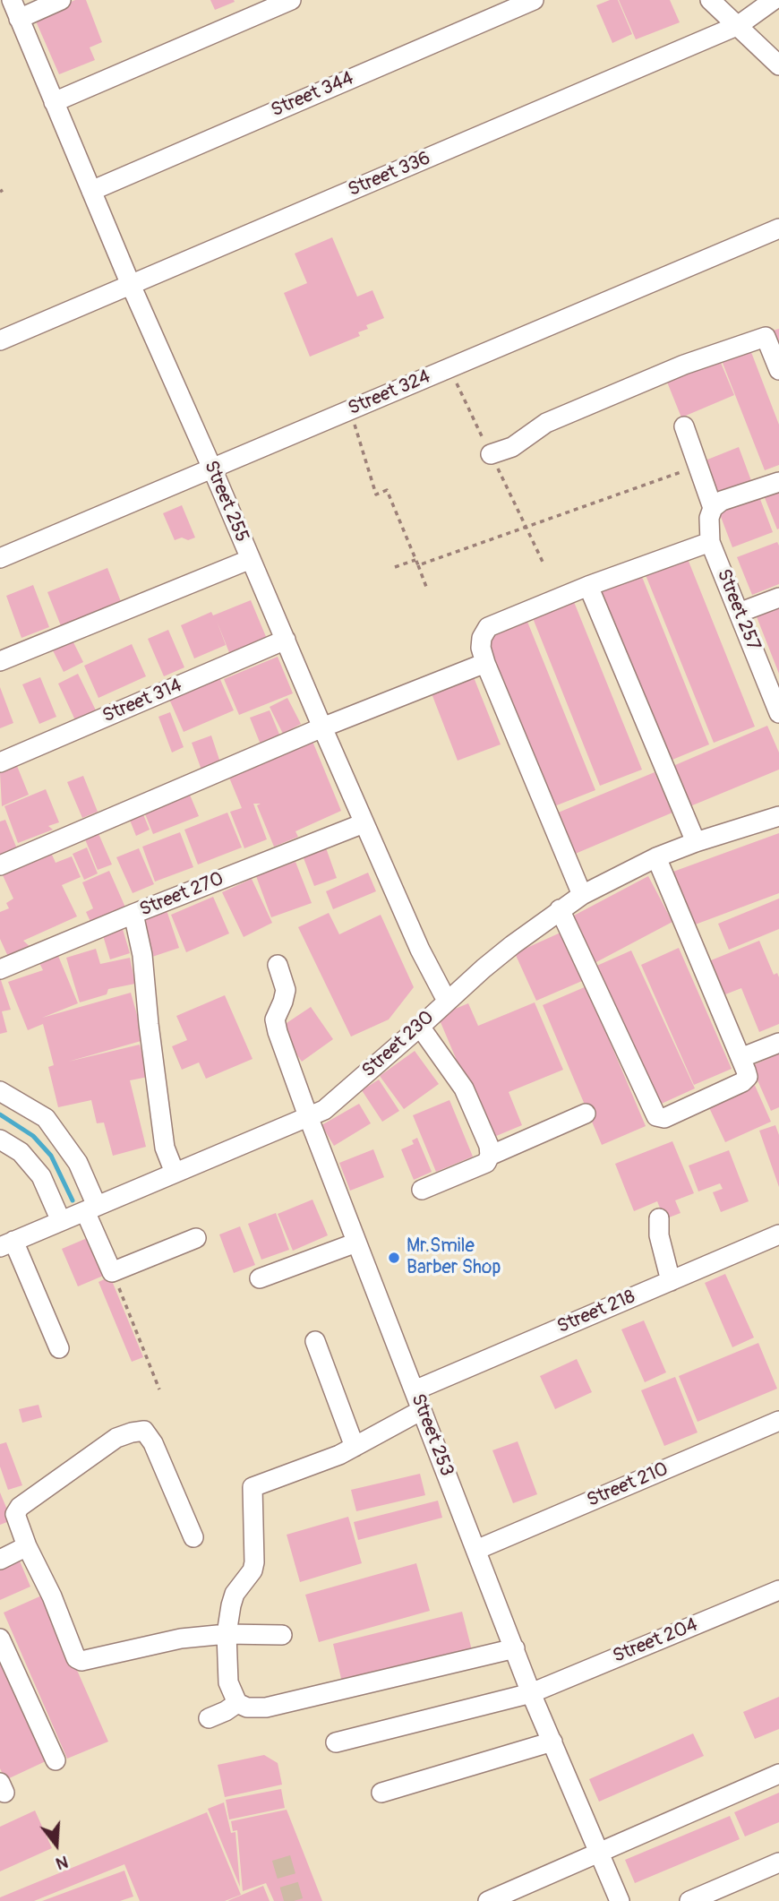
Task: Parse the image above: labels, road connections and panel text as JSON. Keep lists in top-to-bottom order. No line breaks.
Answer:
{"streets":{"street":["Street 344","Street 336","Street 324","Street 255","Street 257","Street 314","Street 270","Street 230","Street 218","Street 253","Street 210","Street 204"]},"crossings":[["Street 344","Street 255"],["Street 336","Street 255"],["Street 324","Street 255"],["Street 255","Street 314"],["Street 255","Street 270"],["Street 255","Street 230"],["Street 230","Street 253"],["Street 218","Street 253"],["Street 253","Street 210"],["Street 253","Street 204"]],"places":["Mr.Smile Barber Shop"],"north":"bottom"}
